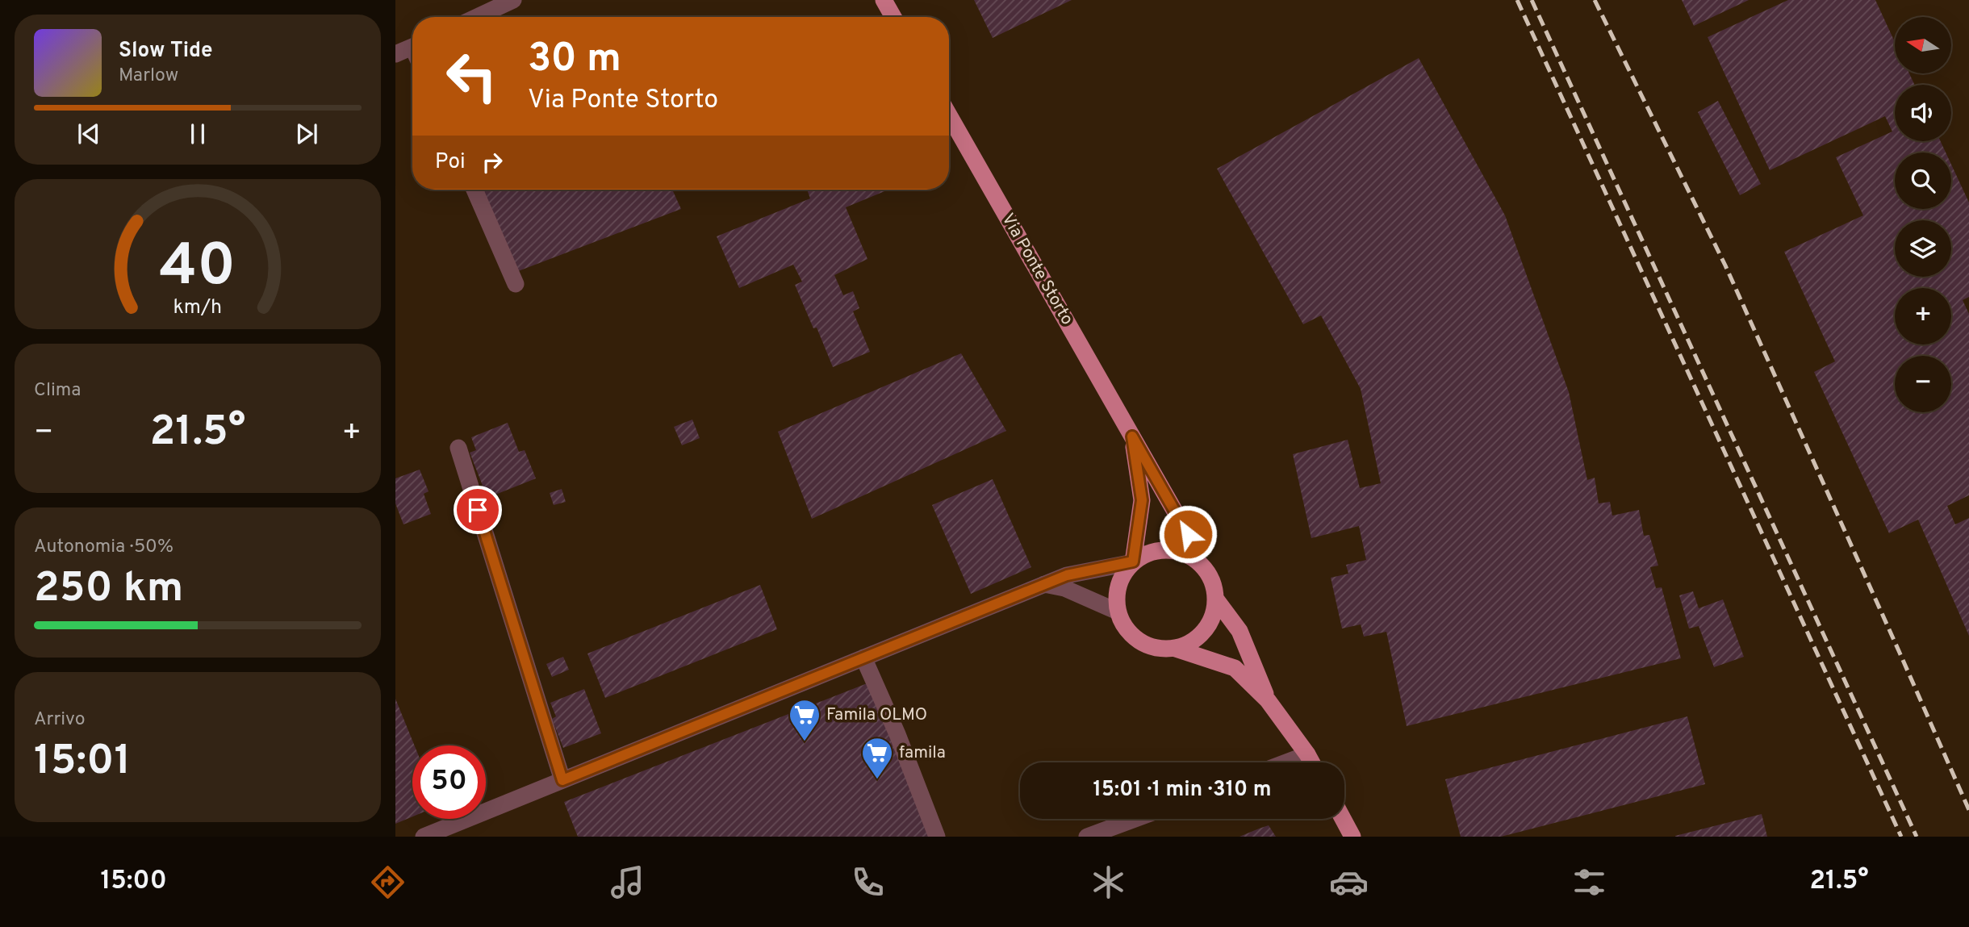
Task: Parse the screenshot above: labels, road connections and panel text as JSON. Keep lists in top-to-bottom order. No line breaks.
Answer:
{"streets":{"main road":["Via Ponte Storto"]},"places":{"supermarket":["Famila OLMO","famila"]},"north":"left","page":{"map_buttons":["+","−"],"turn":["30 m","Via Ponte Storto"],"song":["Slow Tide","Marlow"],"then":"Poi","tile":["Clima",["Autonomia · 50%","250 km"],["Arrivo","15:01"]],"heat":["−","21.5°","+"],"limit":"50","trip":"15:01 · 1 min · 310 m","tabs":["15:00","21.5°"],"gauge":["40","km/h"]}}
